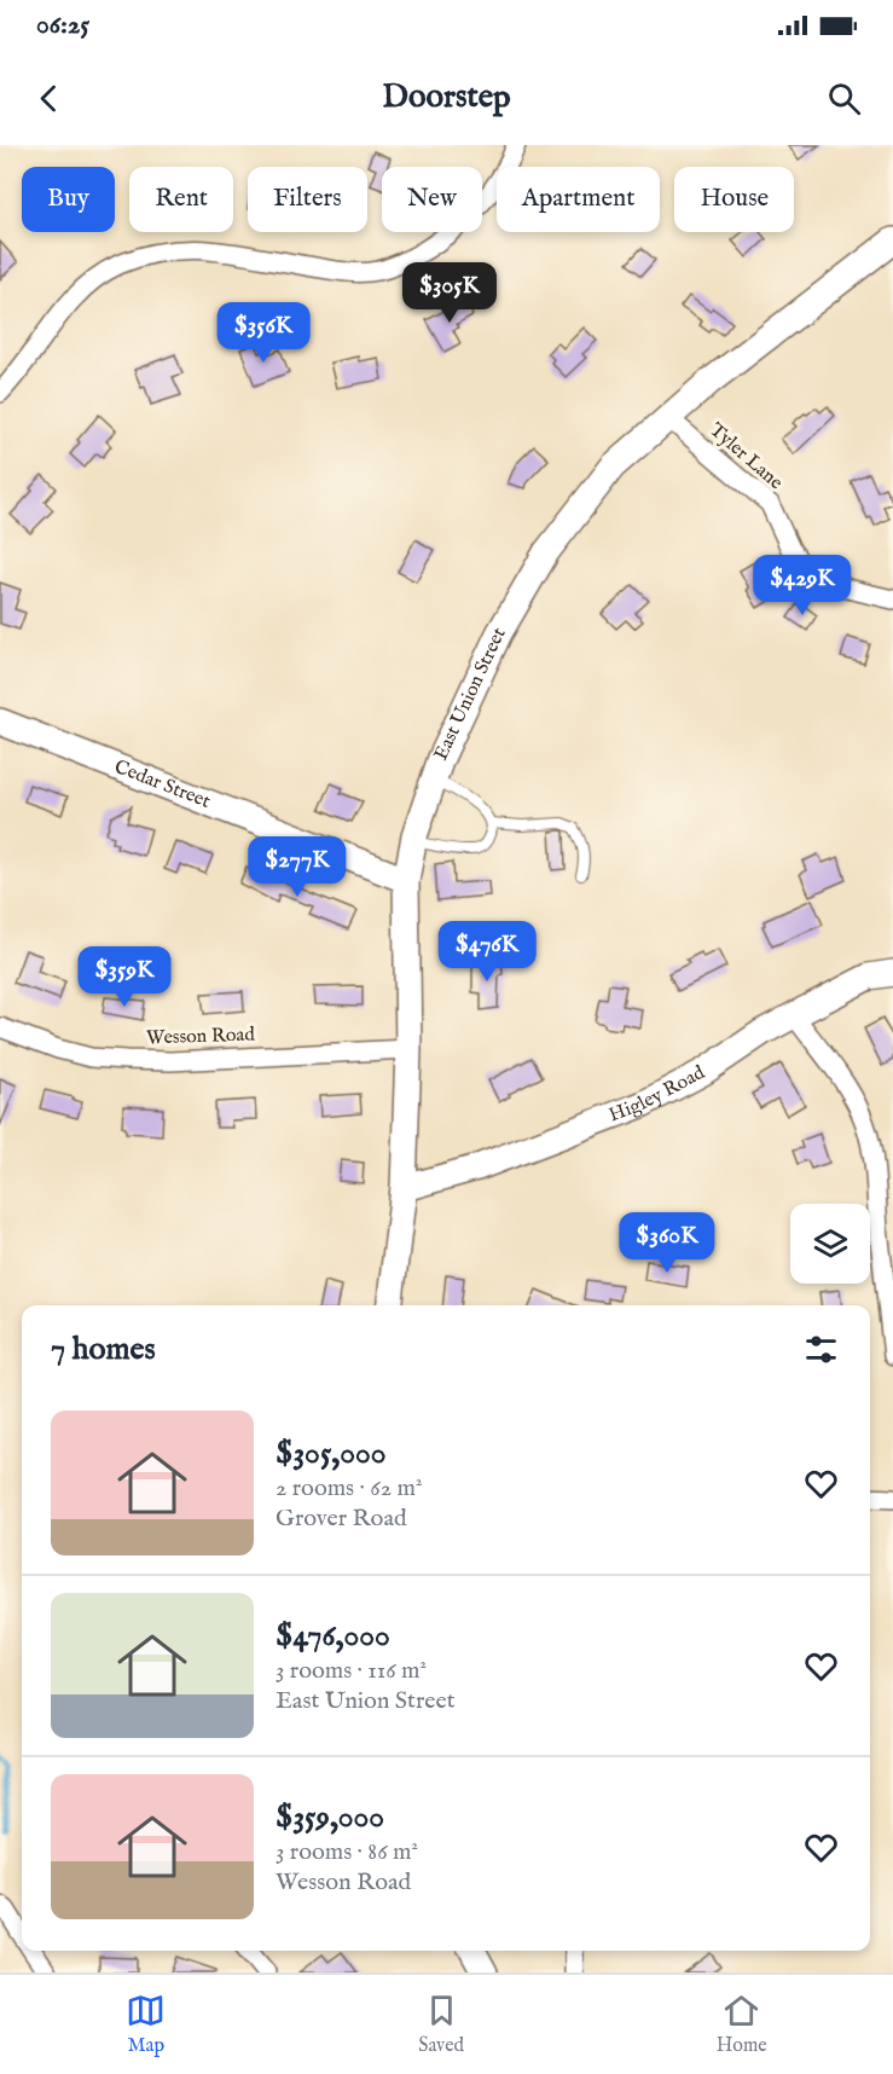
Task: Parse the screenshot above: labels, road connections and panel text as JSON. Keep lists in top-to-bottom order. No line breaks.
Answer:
{"streets":{"street":["Tyler Lane","East Union Street","Cedar Street","Wesson Road","Higley Road"]},"crossings":[["Tyler Lane","East Union Street"],["East Union Street","Cedar Street"],["East Union Street","Wesson Road"],["East Union Street","Higley Road"]],"page":{"status":"06:25","header":"Doorstep","chip":["Buy","Rent","Filters","New","Apartment","House"],"price":["$305K","$356K","$429K","$277K","$476K","$359K","$360K"],"heading":"7 homes","list":[{"name":"$305,000","note":"2 rooms · 62 m² · Grover Road"},{"name":"$476,000","note":"3 rooms · 116 m² · East Union Street"},{"name":"$359,000","note":"3 rooms · 86 m² · Wesson Road"}],"tabs":["Map","Saved","Home"]}}
